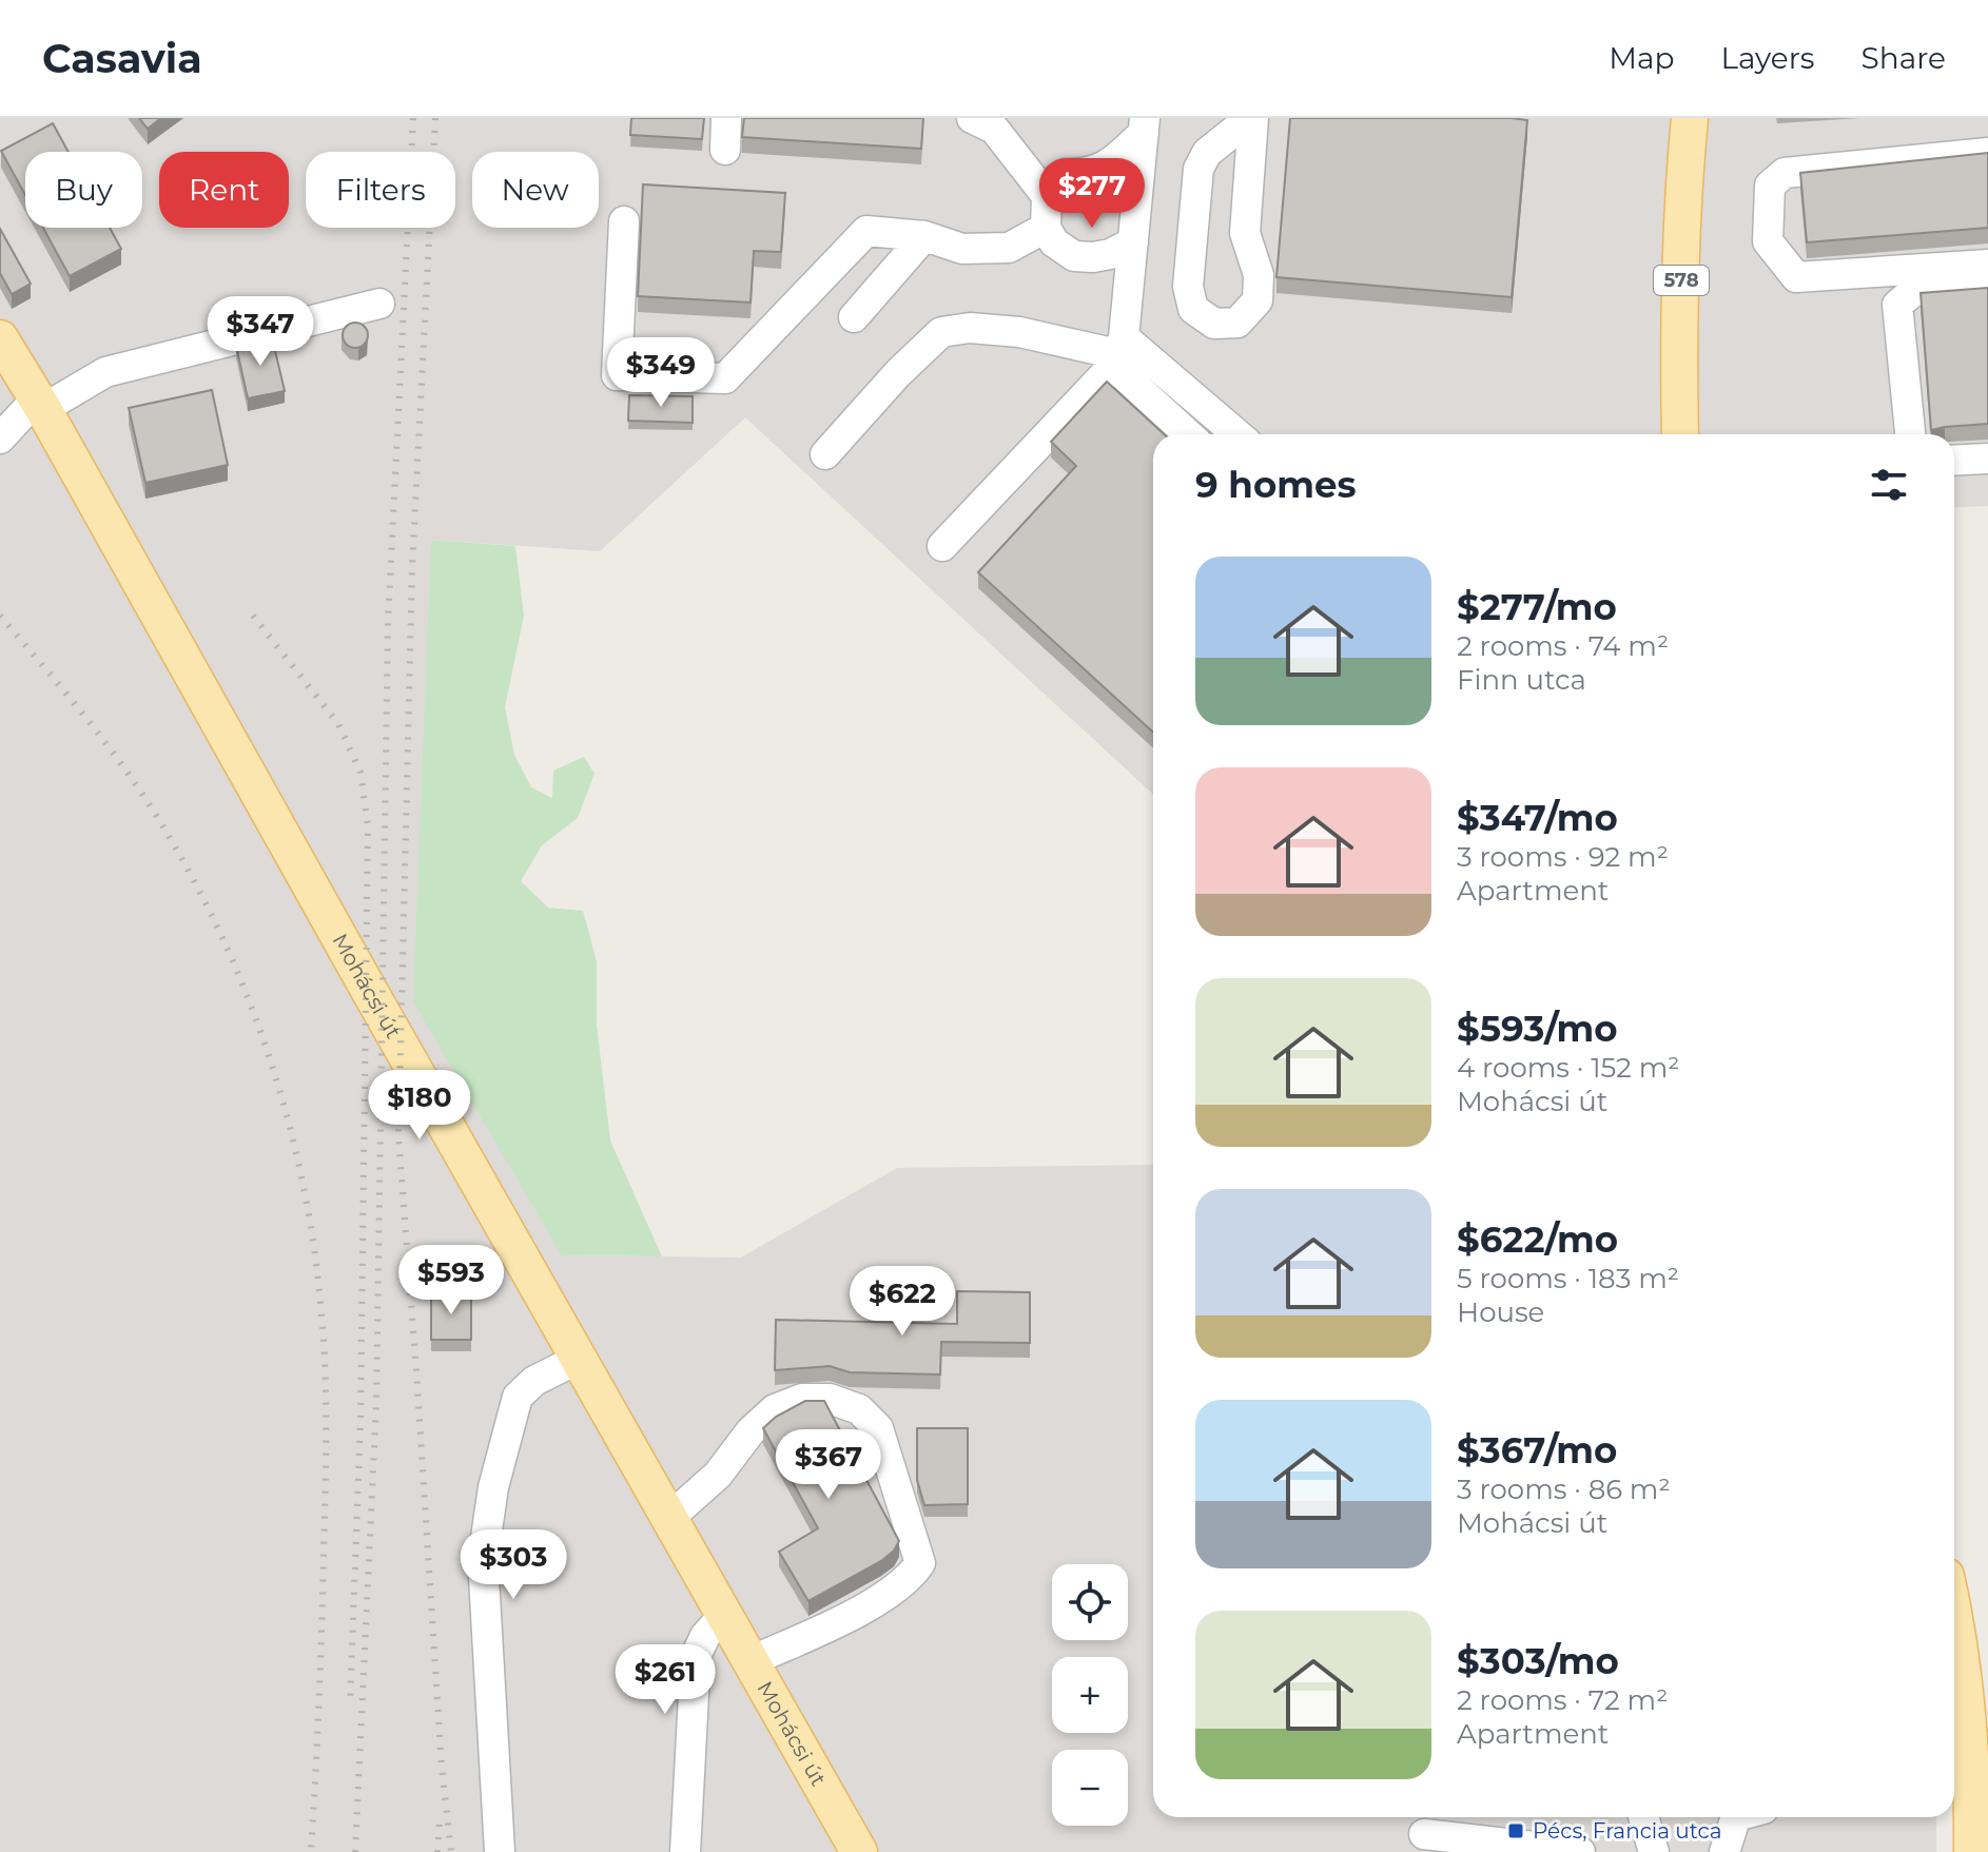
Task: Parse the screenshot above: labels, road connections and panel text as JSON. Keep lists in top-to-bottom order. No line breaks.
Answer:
{"streets":{"main road":["578","Mohácsi út"]},"places":{"transit":["Pécs, Francia utca"]},"page":{"header":"Casavia","nav":["Map","Layers","Share"],"chip":["Buy","Rent","Filters","New"],"price":["$277","$347","$349","$180","$593","$622","$367","$303","$261"],"heading":"9 homes","list":[{"name":"$277/mo","note":"2 rooms · 74 m² · Finn utca"},{"name":"$347/mo","note":"3 rooms · 92 m² · Apartment"},{"name":"$593/mo","note":"4 rooms · 152 m² · Mohácsi út"},{"name":"$622/mo","note":"5 rooms · 183 m² · House"},{"name":"$367/mo","note":"3 rooms · 86 m² · Mohácsi út"},{"name":"$303/mo","note":"2 rooms · 72 m² · Apartment"}],"map_buttons":["+","−"]}}
